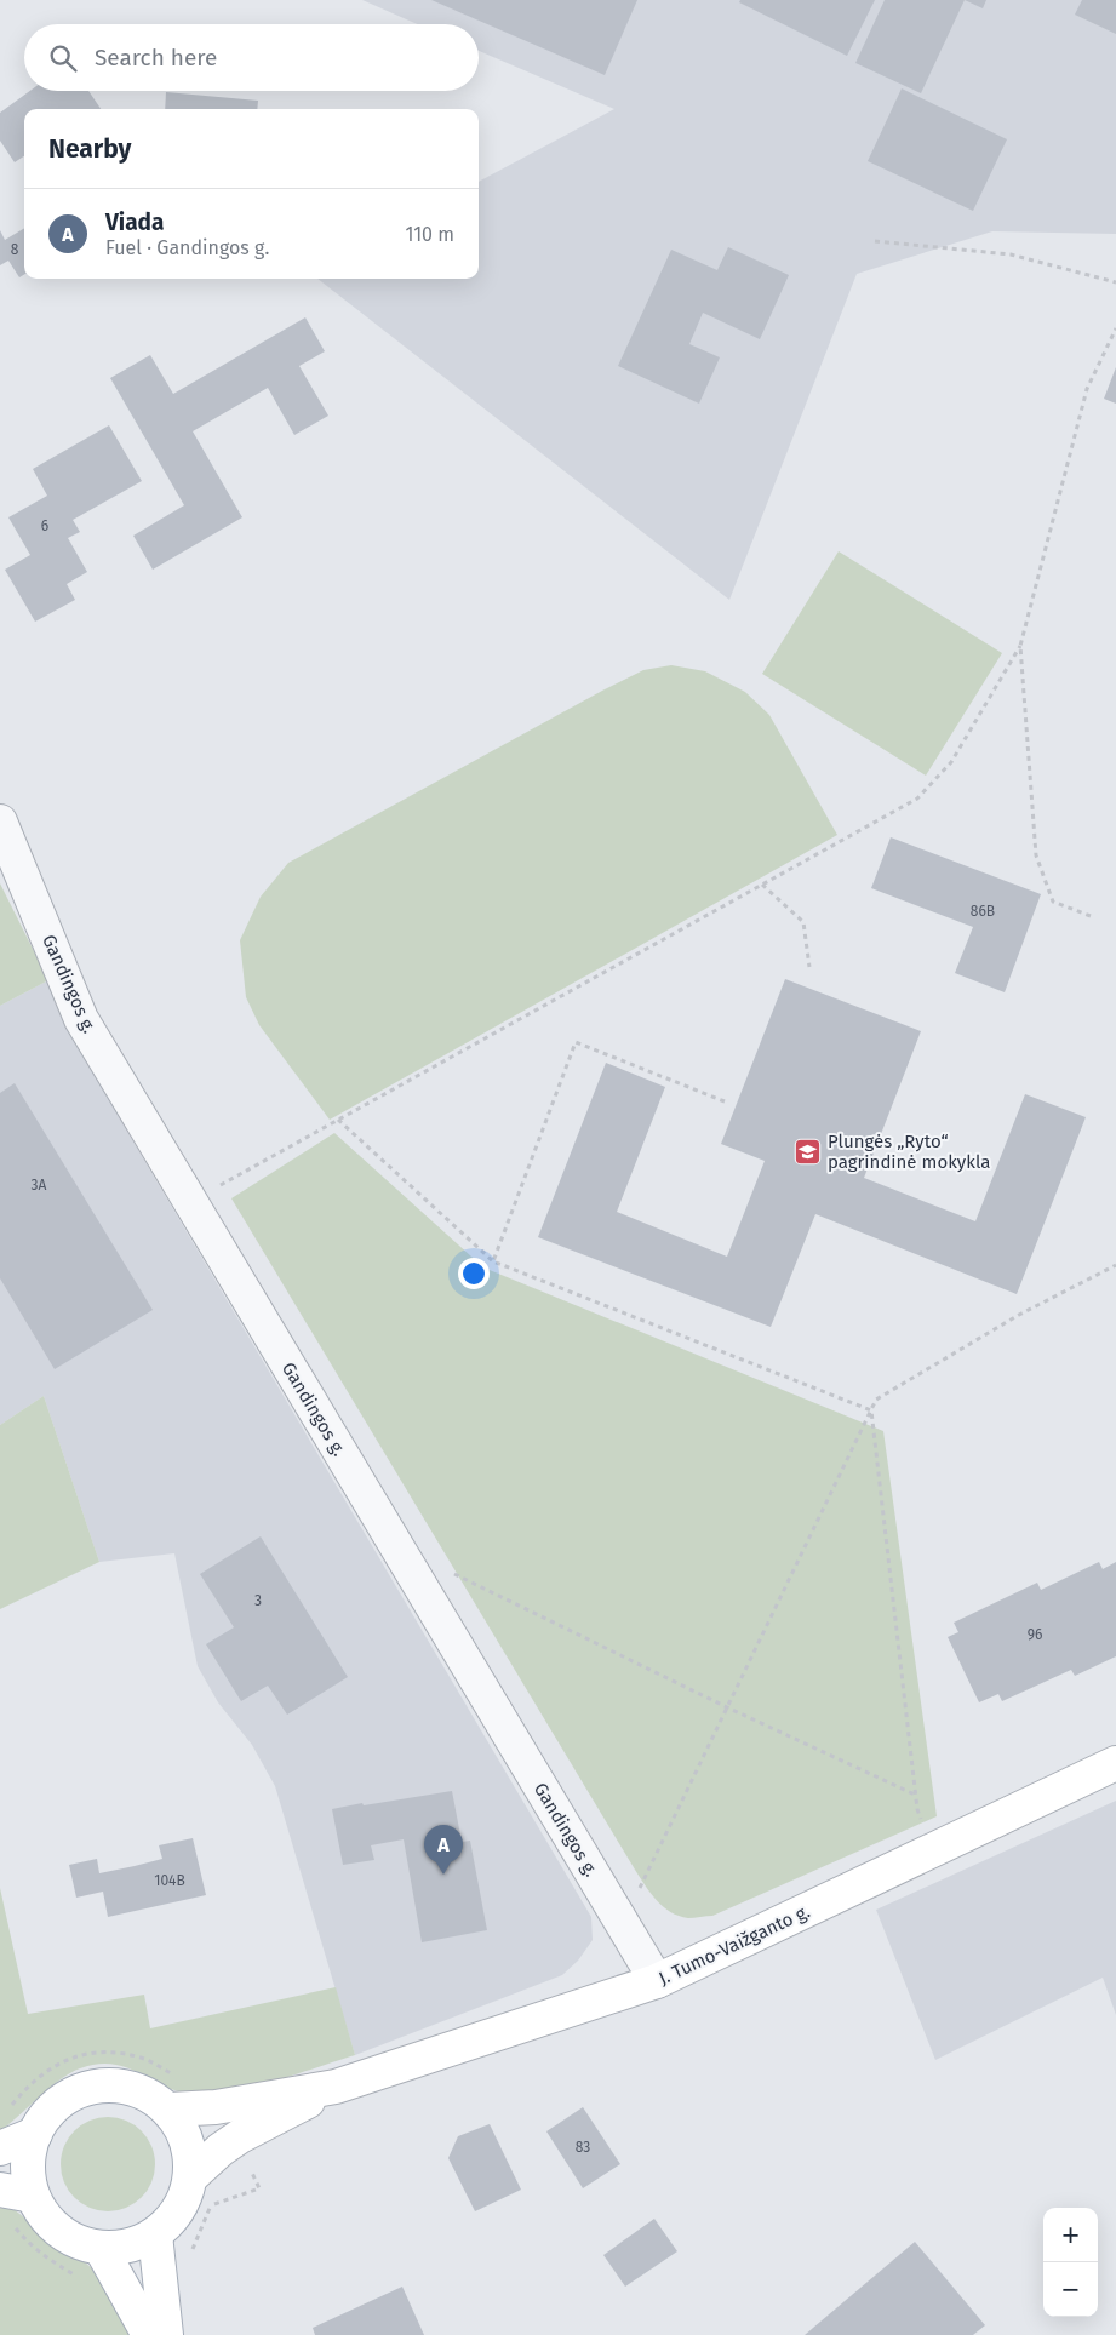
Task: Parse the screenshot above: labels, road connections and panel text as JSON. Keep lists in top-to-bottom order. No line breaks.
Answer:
{"streets":{"main road":["J. Tumo-Vaižganto g."],"street":["Gandingos g."]},"crossings":[["Gandingos g.","J. Tumo-Vaižganto g."]],"places":{"school or university":["Plungės „Ryto“ pagrindinė mokykla"]},"house_numbers":["8","6","86B","3A","3","96","104B","83"],"page":{"search":"Search here","heading":"Nearby","list":[{"mark":"A","name":"Viada","note":"Fuel · Gandingos g.","value":"110 m"}],"pins":"A","map_buttons":["+","−"]}}
